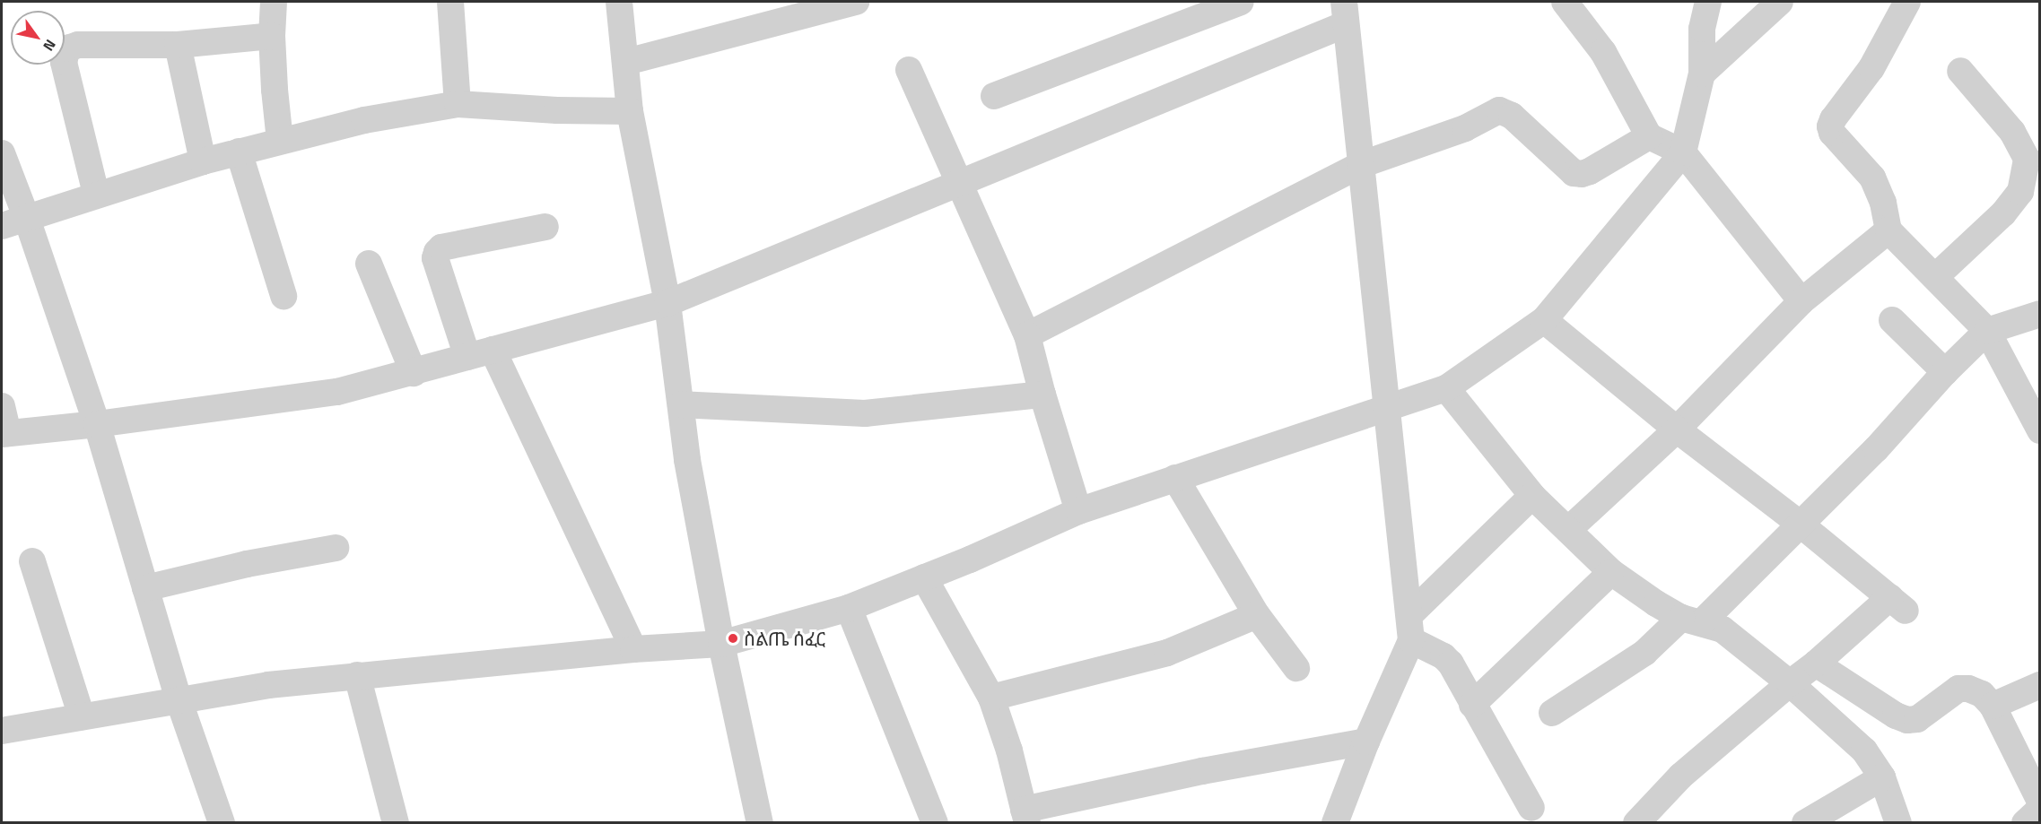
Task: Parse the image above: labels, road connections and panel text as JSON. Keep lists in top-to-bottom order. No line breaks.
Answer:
{"places":["ስልጤ ሰፈር"],"north":"bottom right"}
